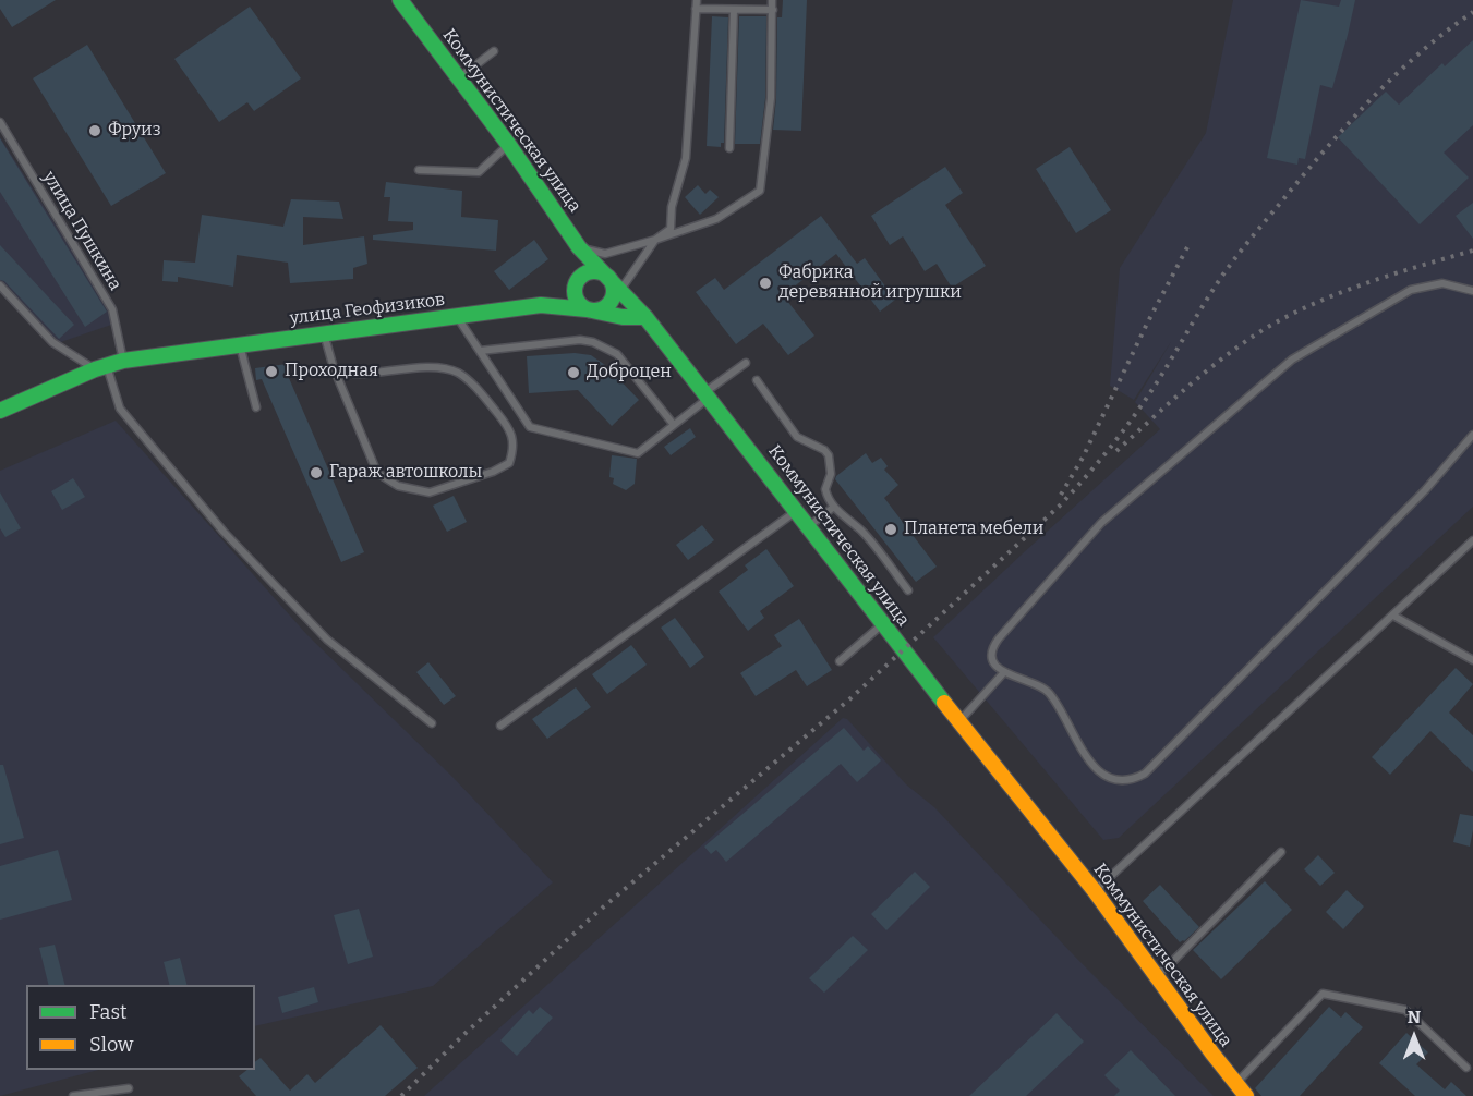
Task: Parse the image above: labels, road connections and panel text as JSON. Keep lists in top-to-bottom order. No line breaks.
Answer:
{"streets":{"main road":["Коммунистическая улица","улица Геофизиков"],"lane":["улица Пушкина"]},"crossings":[["Коммунистическая улица","улица Геофизиков"],["улица Пушкина","улица Геофизиков"]],"places":["Фруиз","Фабрика деревянной игрушки","Проходная","Доброцен","Гараж автошколы","Планета мебели"],"legend":["Fast","Slow"],"north":"top"}
